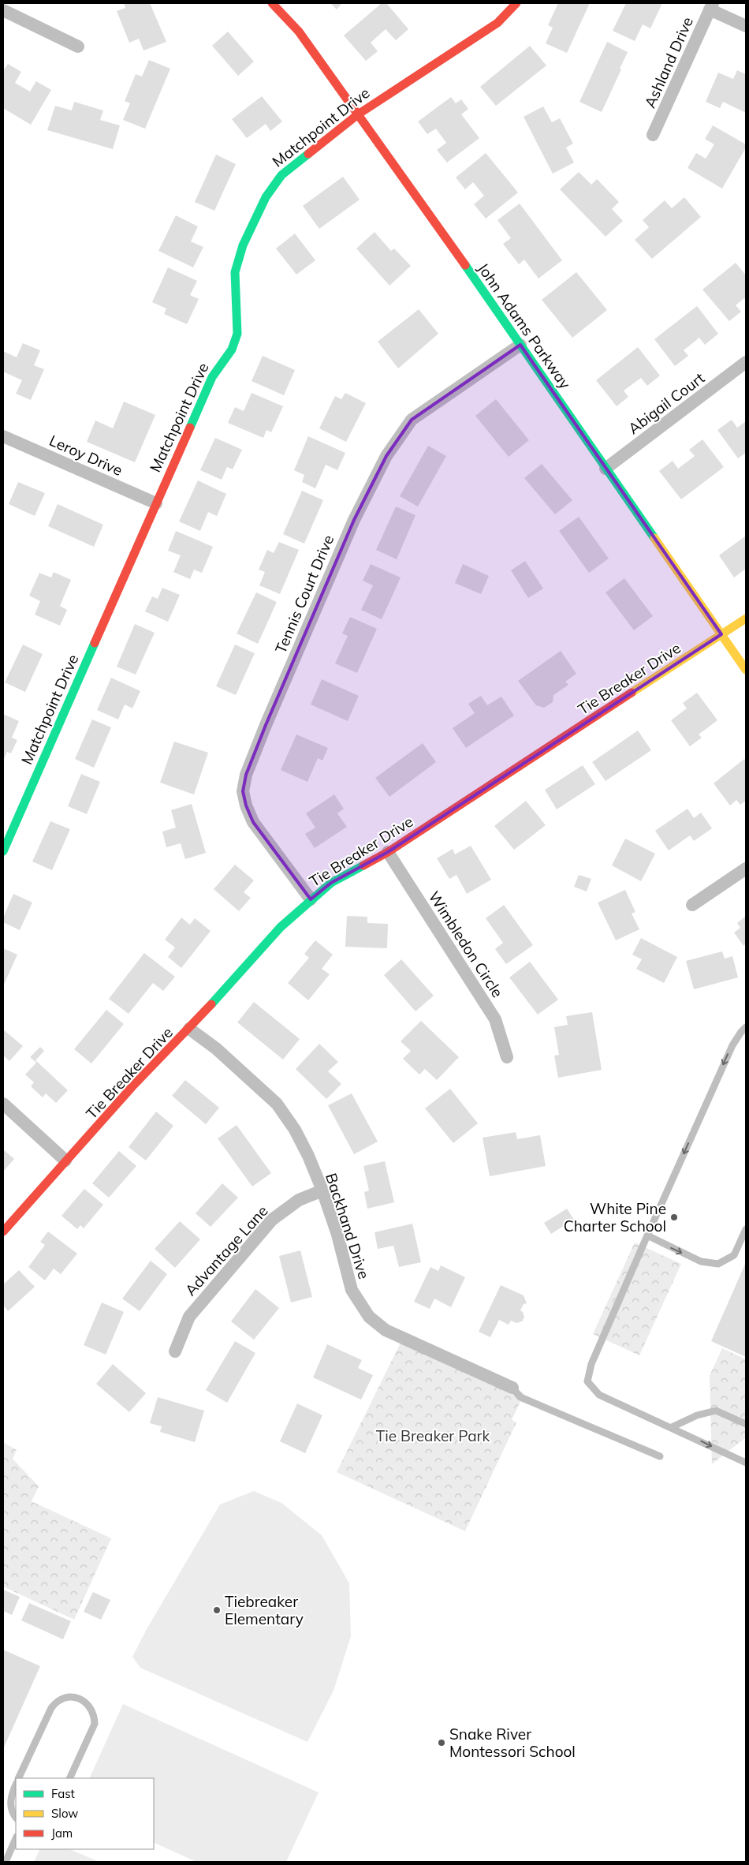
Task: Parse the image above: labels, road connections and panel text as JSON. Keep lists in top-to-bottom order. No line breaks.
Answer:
{"streets":{"street":["Ashland Drive","Matchpoint Drive","John Adams Parkway","Abigail Court","Leroy Drive","Tennis Court Drive","Tie Breaker Drive","Wimbledon Circle","Backhand Drive","Advantage Lane"]},"crossings":[["Matchpoint Drive","John Adams Parkway"],["Matchpoint Drive","Leroy Drive"],["John Adams Parkway","Abigail Court"],["John Adams Parkway","Tennis Court Drive"],["John Adams Parkway","Tie Breaker Drive"],["Tennis Court Drive","Tie Breaker Drive"],["Tie Breaker Drive","Wimbledon Circle"],["Tie Breaker Drive","Backhand Drive"],["Backhand Drive","Advantage Lane"]],"parks":["Tie Breaker Park"],"places":["White Pine Charter School","Tiebreaker Elementary","Snake River Montessori School"],"legend":["Fast","Slow","Jam"]}
